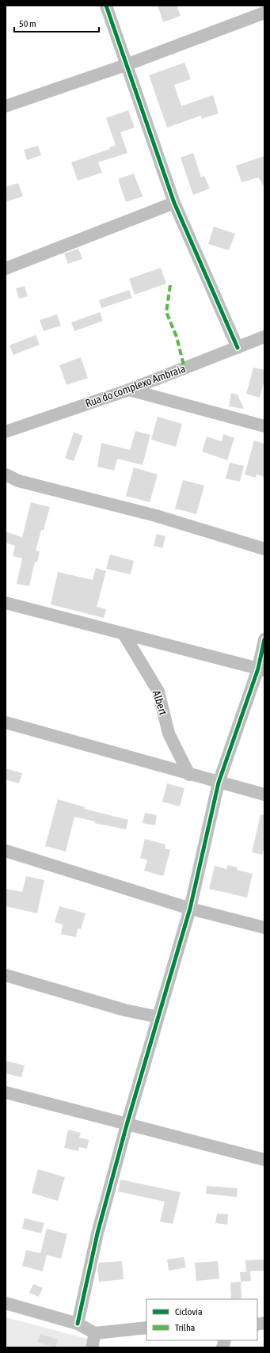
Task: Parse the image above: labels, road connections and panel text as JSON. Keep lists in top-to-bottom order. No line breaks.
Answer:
{"streets":{"street":["Rua do complexo Ambraia","Albert"]},"legend":["Ciclovia","Trilha"],"scale_bar":"50 m"}
